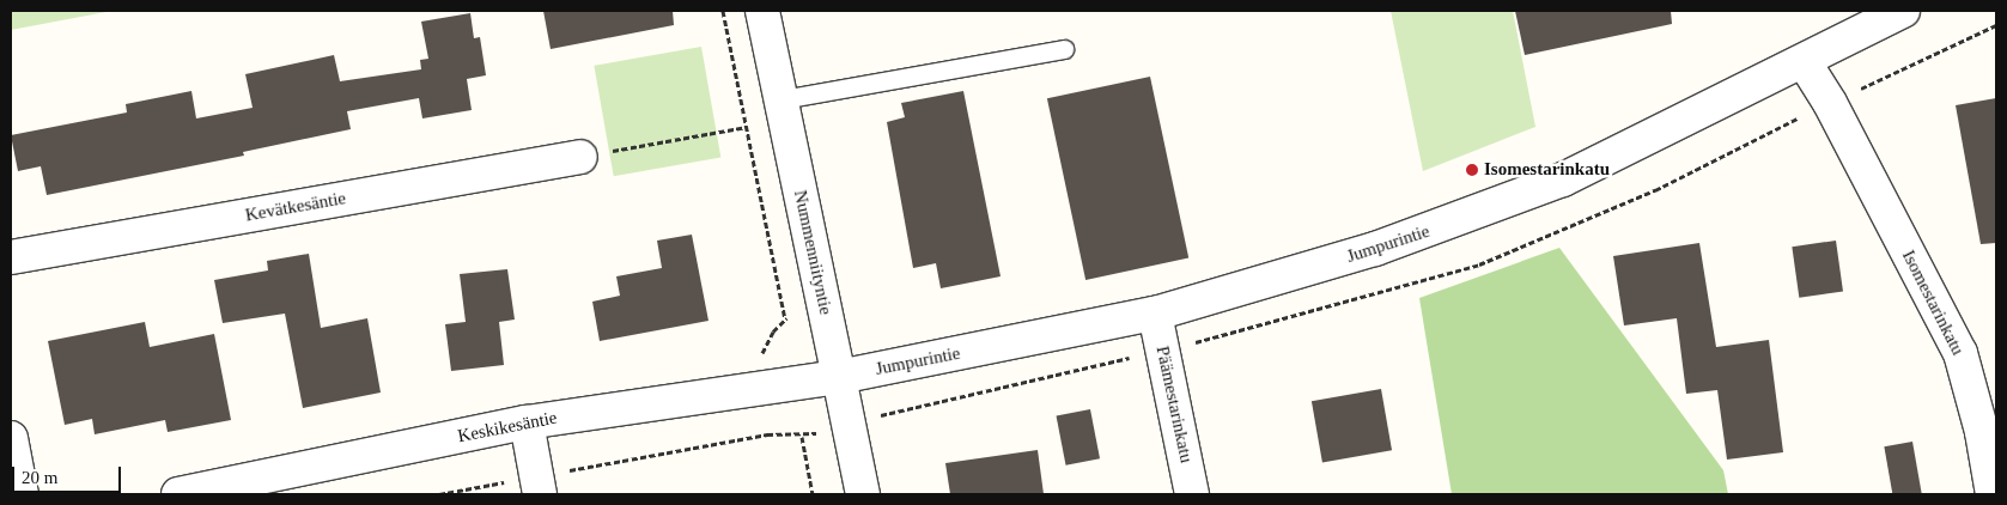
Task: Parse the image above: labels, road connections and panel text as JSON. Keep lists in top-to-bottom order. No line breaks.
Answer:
{"streets":{"street":["Kevätkesäntie","Jumpurintie","Nummenniityntie","Isomestarinkatu","Päämestarinkatu","Keskikesäntie"]},"crossings":[["Jumpurintie","Nummenniityntie"],["Jumpurintie","Isomestarinkatu"],["Jumpurintie","Päämestarinkatu"],["Jumpurintie","Keskikesäntie"],["Nummenniityntie","Keskikesäntie"]],"places":["Isomestarinkatu"],"scale_bar":"20 m"}
